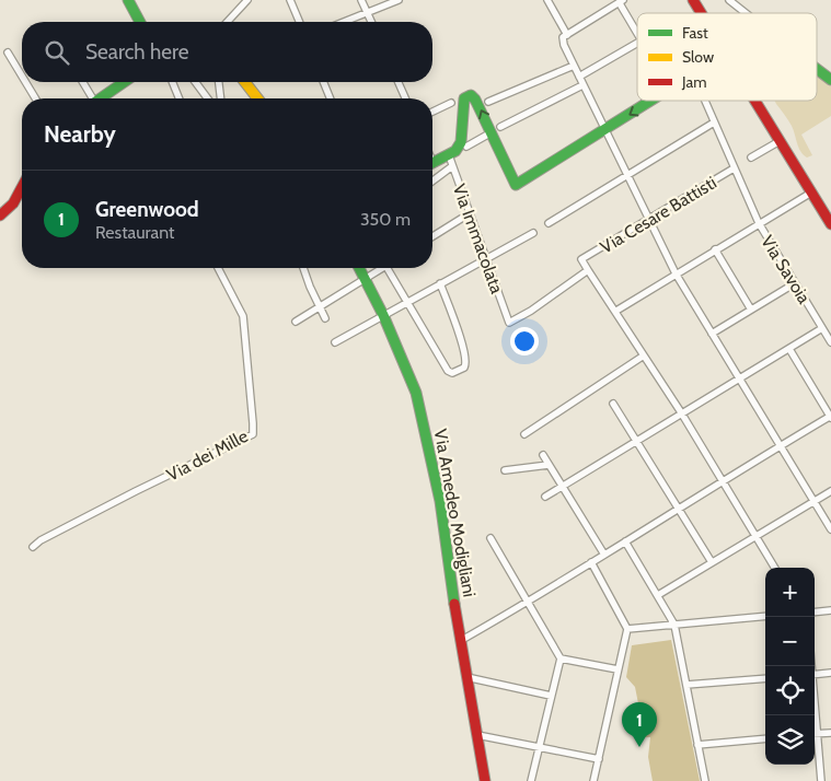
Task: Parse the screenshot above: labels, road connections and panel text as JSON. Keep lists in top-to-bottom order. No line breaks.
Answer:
{"streets":{"street":["Via Cesare Battisti","Via Immacolata","Via Savoia","Via dei Mille","Via Amedeo Modigliani"]},"crossings":[["Via Cesare Battisti","Via Immacolata"],["Via Cesare Battisti","Via Savoia"]],"legend":["Fast","Slow","Jam"],"page":{"search":"Search here","heading":"Nearby","list":[{"mark":"1","name":"Greenwood","note":"Restaurant","value":"350 m"}],"map_buttons":["+","−"],"pins":"1"}}
